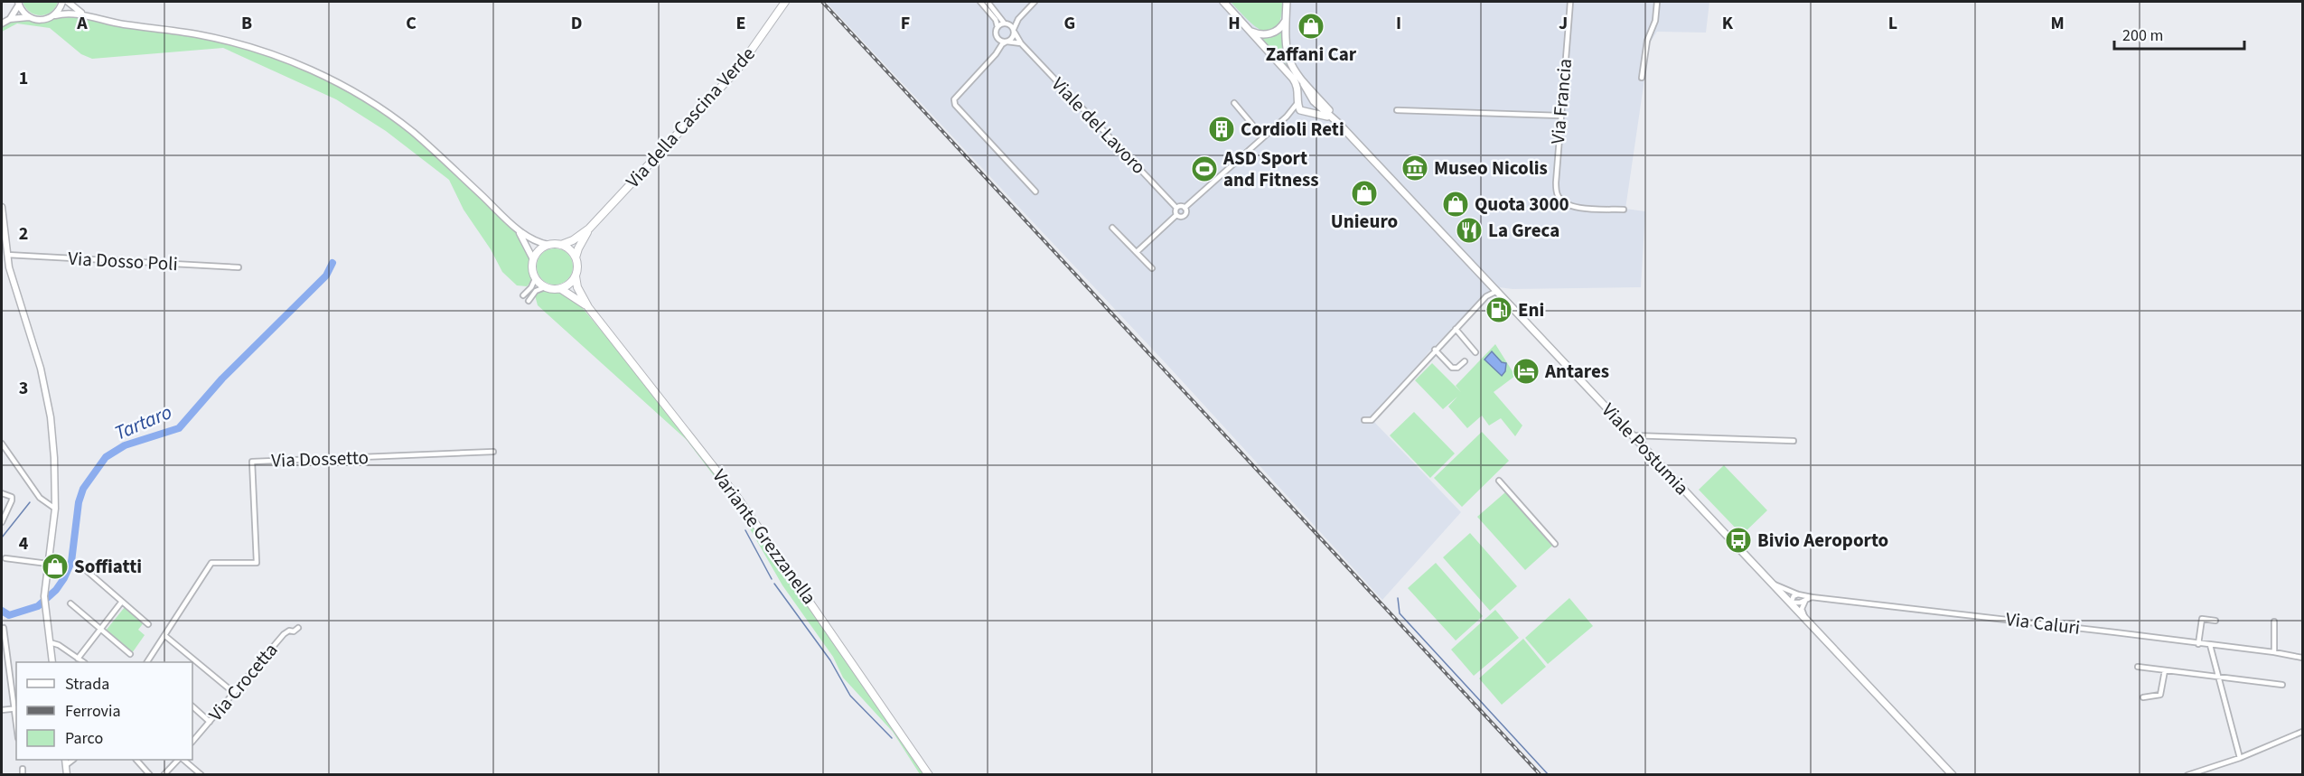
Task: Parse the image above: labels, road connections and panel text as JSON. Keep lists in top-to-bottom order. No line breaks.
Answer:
{"streets":{"main road":["Via della Cascina Verde","Viale Postumia","Variante Grezzanella"],"street":["Via Francia","Viale del Lavoro","Via Dosso Poli","Via Dossetto","Via Caluri","Via Crocetta"]},"crossings":[["Viale Postumia","Via Caluri"]],"water":["Tartaro"],"places":{"shop":["Zaffani Car","Unieuro","Quota 3000","Soffiatti"],"building":["Cordioli Reti"],"museum":["Museo Nicolis"],"sports":["ASD Sport and Fitness"],"restaurant":["La Greca"],"fuel station":["Eni"],"hotel":["Antares"],"bus stop":["Bivio Aeroporto"]},"legend":["Strada","Ferrovia","Parco"],"scale_bar":"200 m","grid":{"columns":["A","B","C","D","E","F","G","H","I","J","K","L","M"],"rows":["1","2","3","4"]}}
